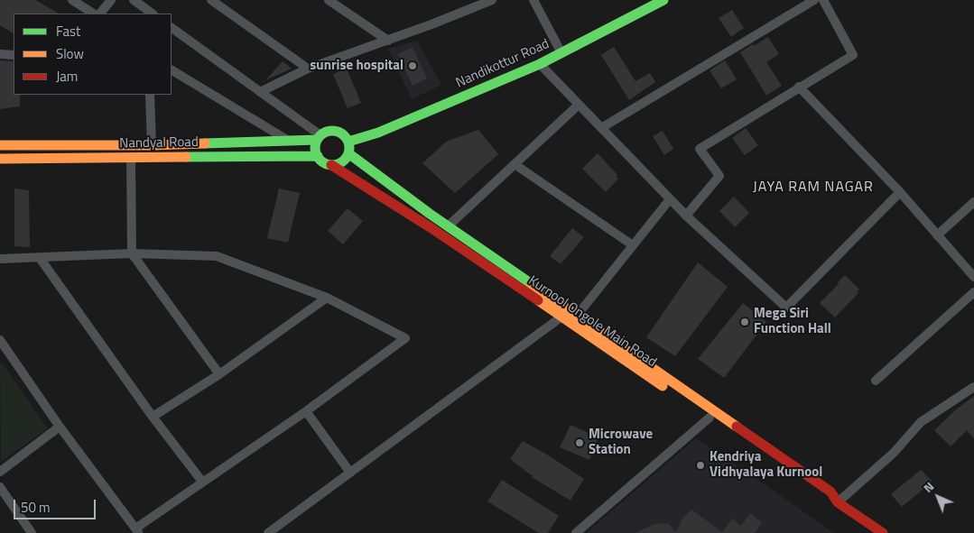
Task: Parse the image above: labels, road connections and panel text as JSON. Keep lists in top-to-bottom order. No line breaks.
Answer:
{"streets":{"main road":["Nandikottur Road","Nandyal Road","Kurnool Ongole Main Road"]},"crossings":[["Nandikottur Road","Nandyal Road"],["Nandikottur Road","Kurnool Ongole Main Road"],["Nandyal Road","Kurnool Ongole Main Road"]],"districts":["JAYA RAM NAGAR"],"places":["sunrise hospital","Mega Siri Function Hall","Microwave Station","Kendriya Vidhyalaya Kurnool"],"legend":["Fast","Slow","Jam"],"scale_bar":"50 m","north":"top left"}
